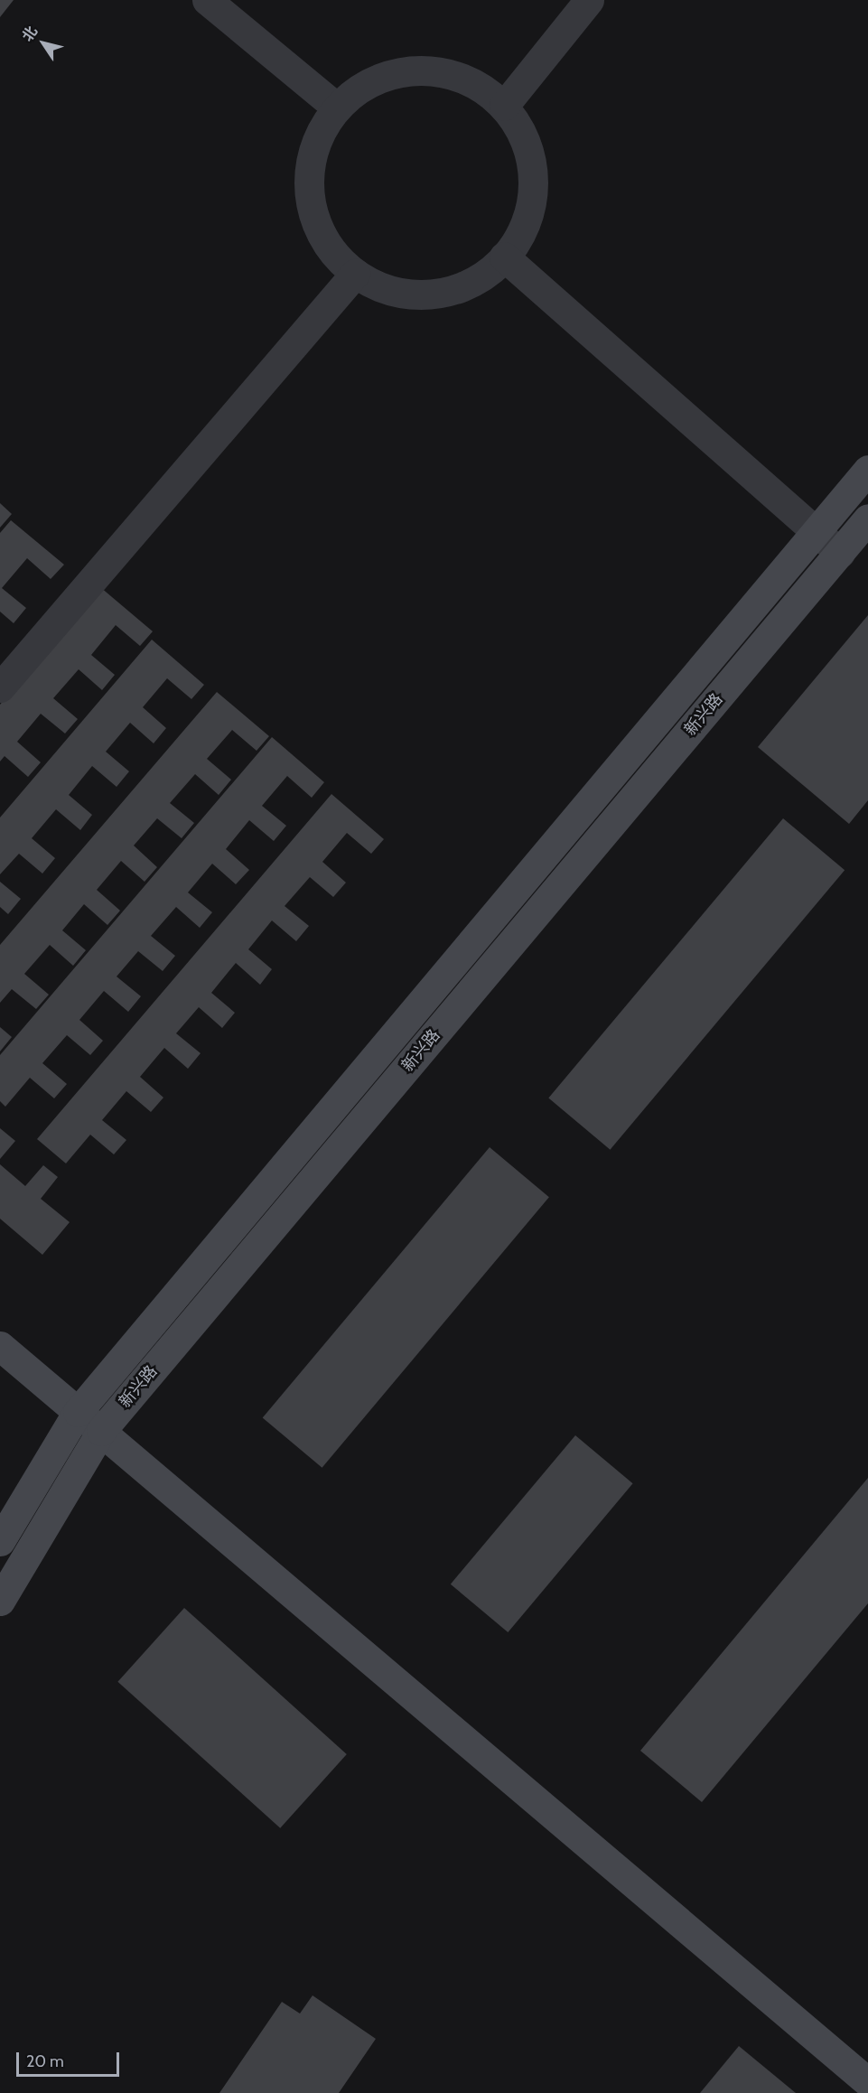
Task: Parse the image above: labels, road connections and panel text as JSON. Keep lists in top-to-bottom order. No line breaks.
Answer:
{"streets":{"main road":["新兴路"]},"scale_bar":"20 m","north":"top left"}
